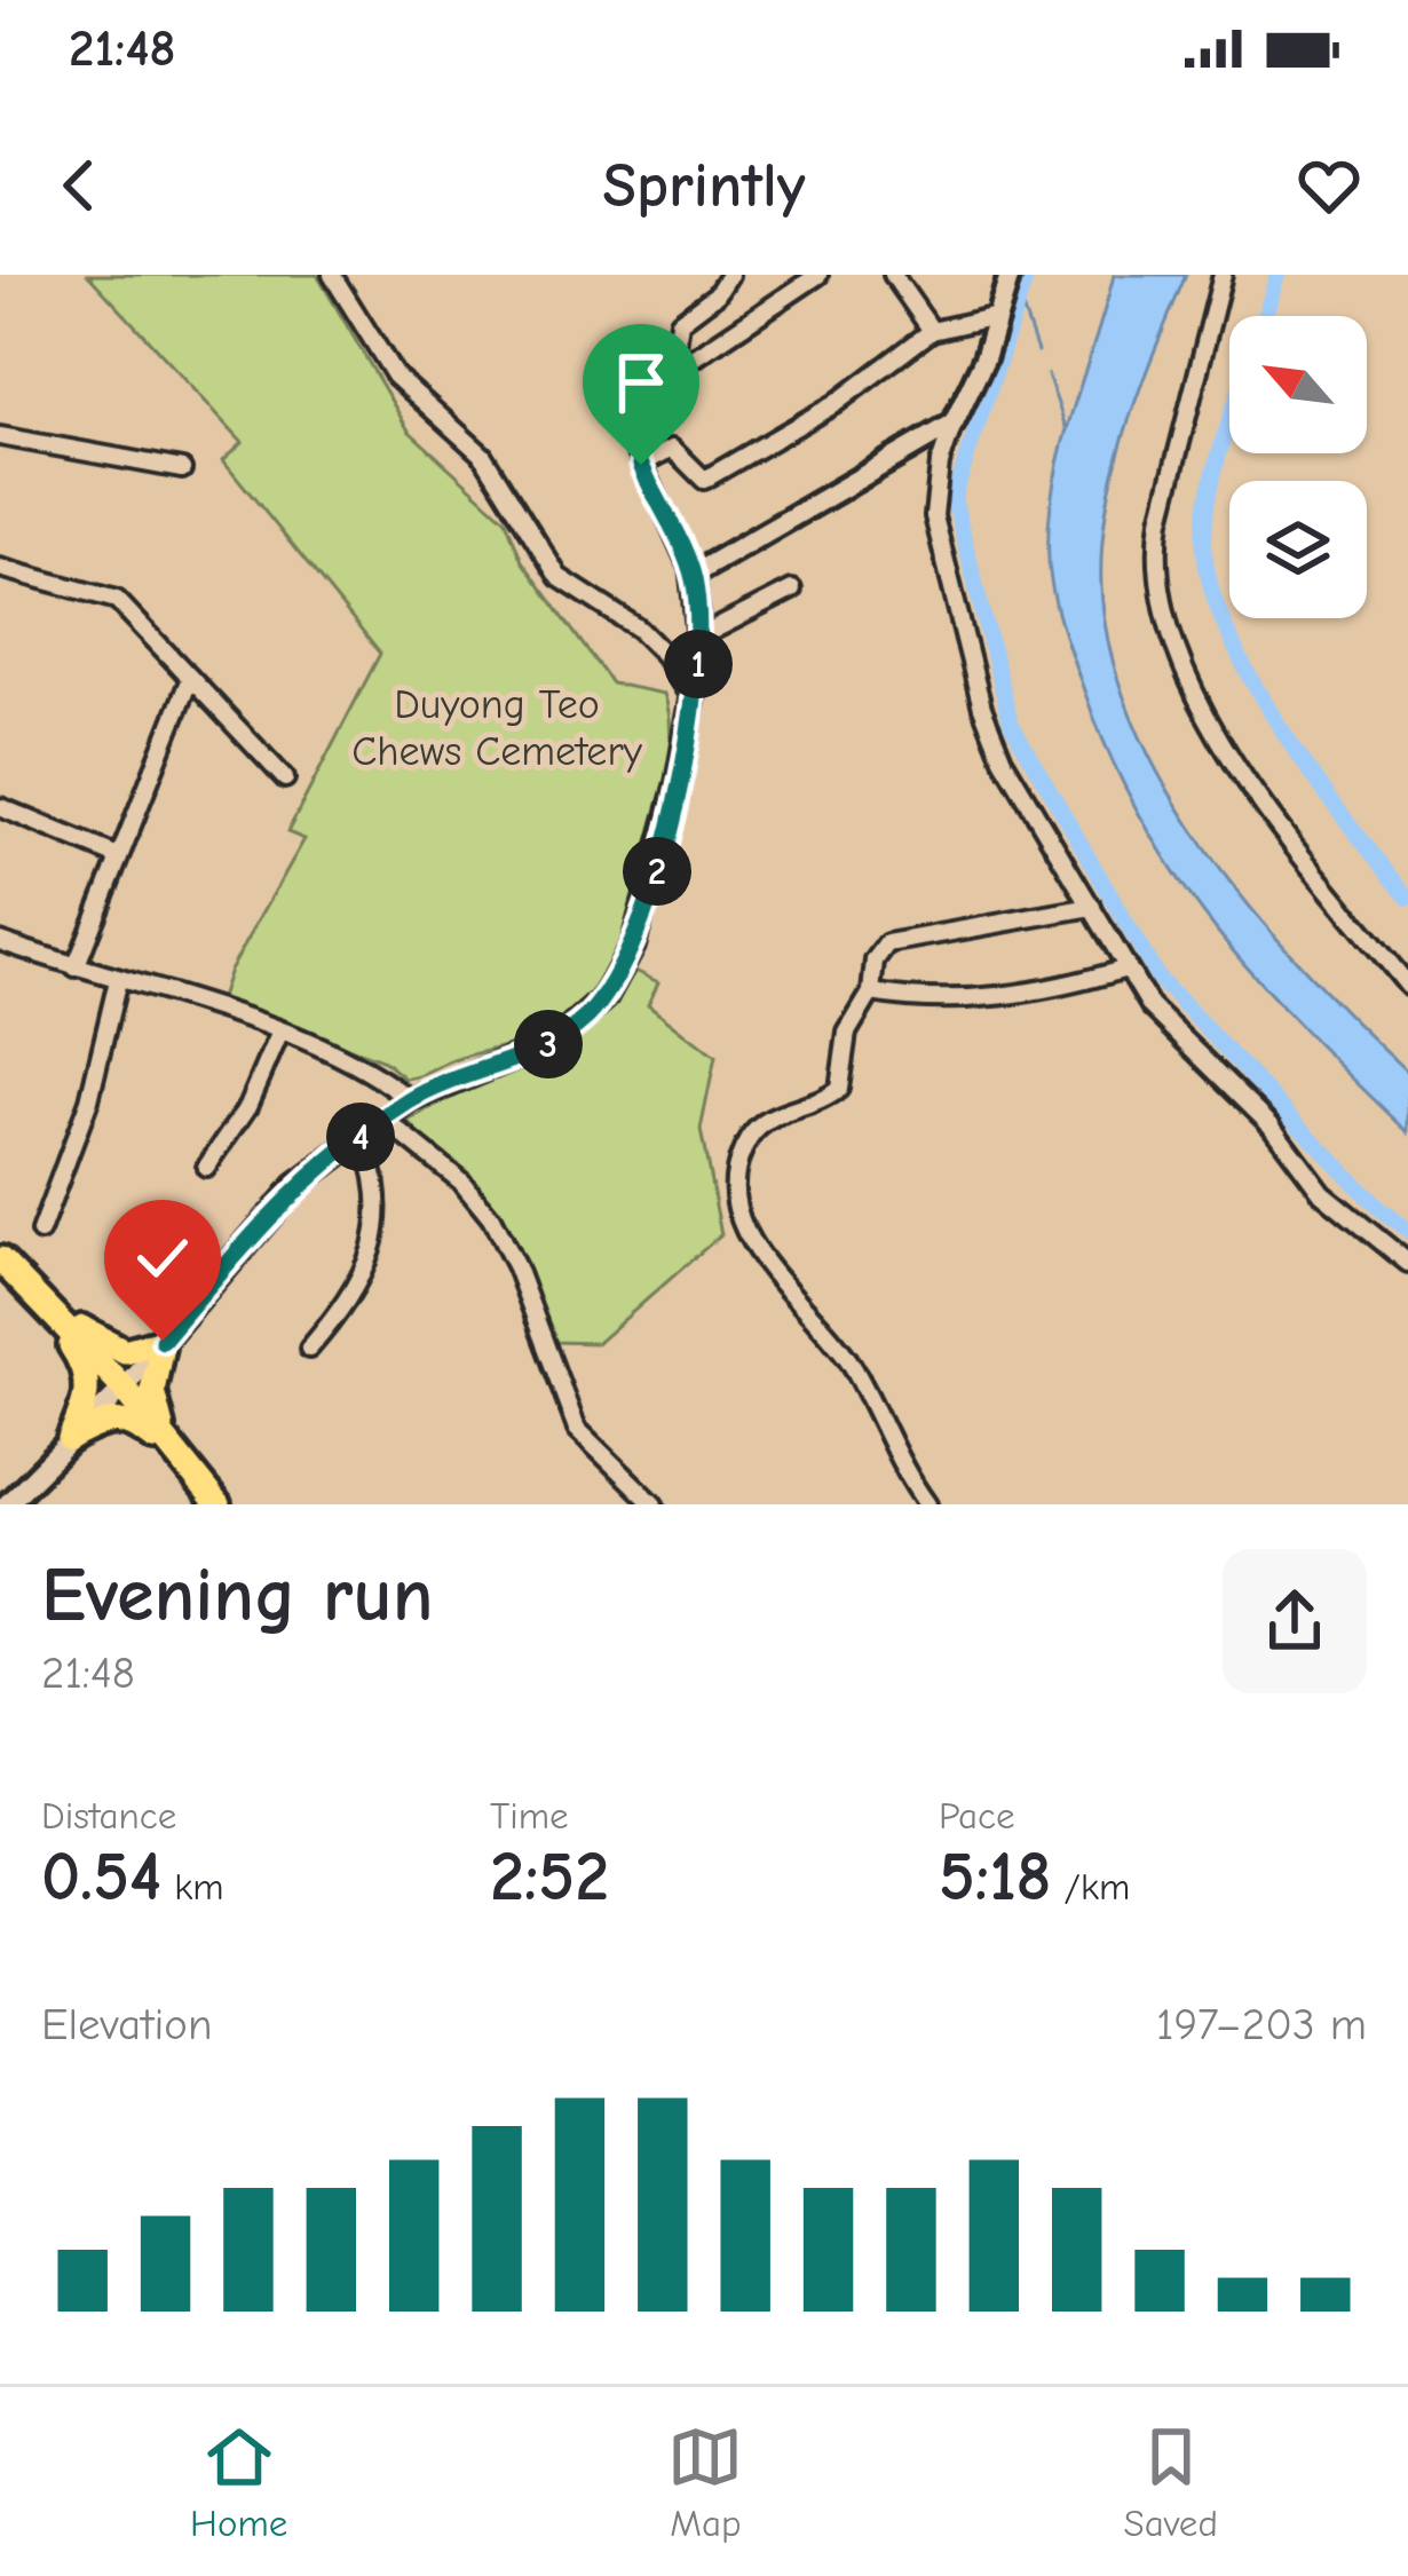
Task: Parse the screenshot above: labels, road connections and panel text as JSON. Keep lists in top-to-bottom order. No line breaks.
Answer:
{"parks":["Duyong Teo Chews Cemetery"],"north":"top left","page":{"status":"21:48","header":"Sprintly","pins":["1","2","3","4"],"heading":["Evening run","21:48"],"stats":[["Distance","0.54 km"],["Time","2:52"],["Pace","5:18 /km"]],"chart":["Elevation","197–203 m"],"tabs":["Home","Map","Saved"]}}
